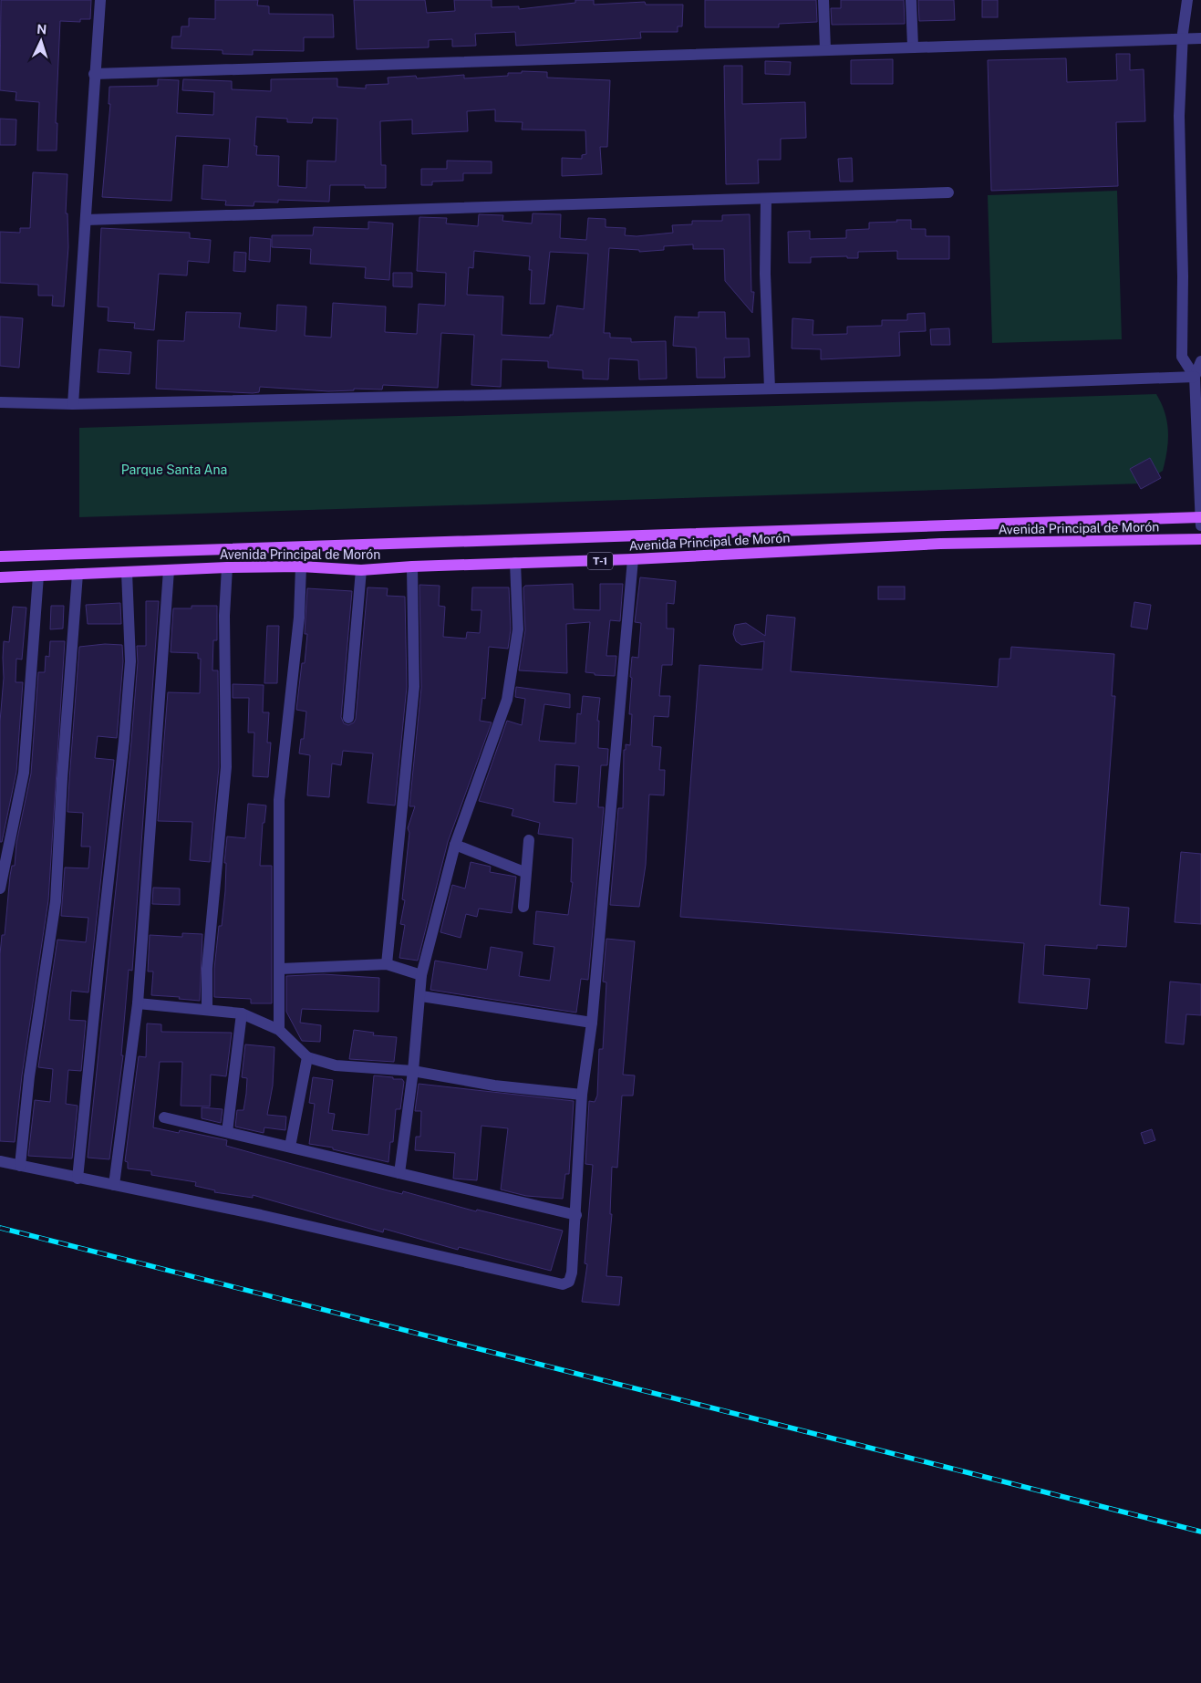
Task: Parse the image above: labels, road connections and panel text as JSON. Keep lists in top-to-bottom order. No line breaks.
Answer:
{"streets":{"main road":["Avenida Principal de Morón","T-1"]},"parks":["Parque Santa Ana"],"north":"top"}
